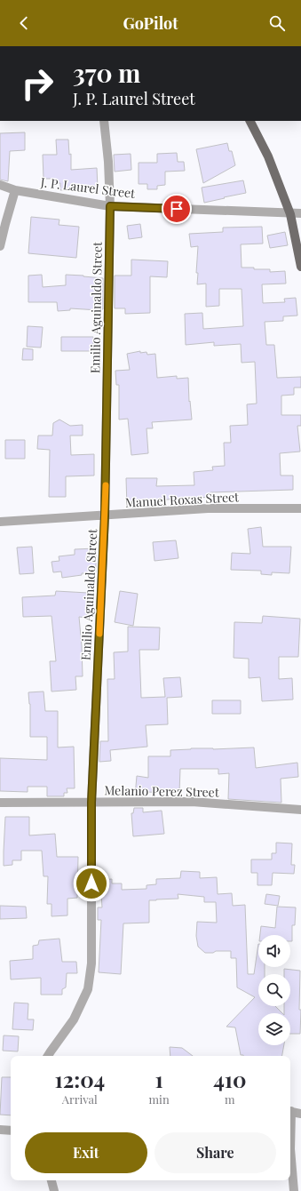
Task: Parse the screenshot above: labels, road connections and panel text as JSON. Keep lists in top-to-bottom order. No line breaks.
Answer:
{"streets":{"street":["J. P. Laurel Street","Emilio Aguinaldo Street","Manuel Roxas Street","Melanio Perez Street"]},"crossings":[["J. P. Laurel Street","Emilio Aguinaldo Street"],["Emilio Aguinaldo Street","Manuel Roxas Street"],["Emilio Aguinaldo Street","Melanio Perez Street"]],"page":{"header":"GoPilot","turn":["370 m","J. P. Laurel Street"],"eta":["12:04","Arrival","1","min","410","m"],"buttons":["Exit","Share"]}}
